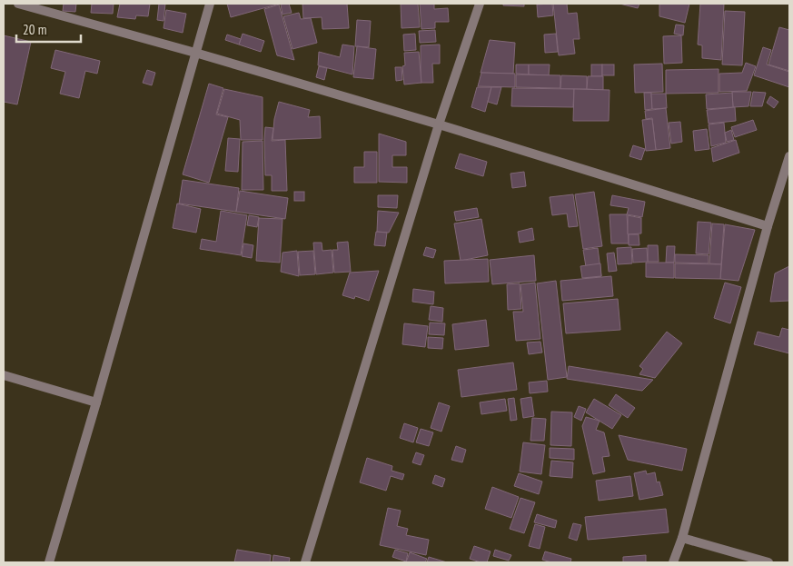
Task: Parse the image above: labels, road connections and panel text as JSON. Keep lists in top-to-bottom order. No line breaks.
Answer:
{"scale_bar":"20 m"}
